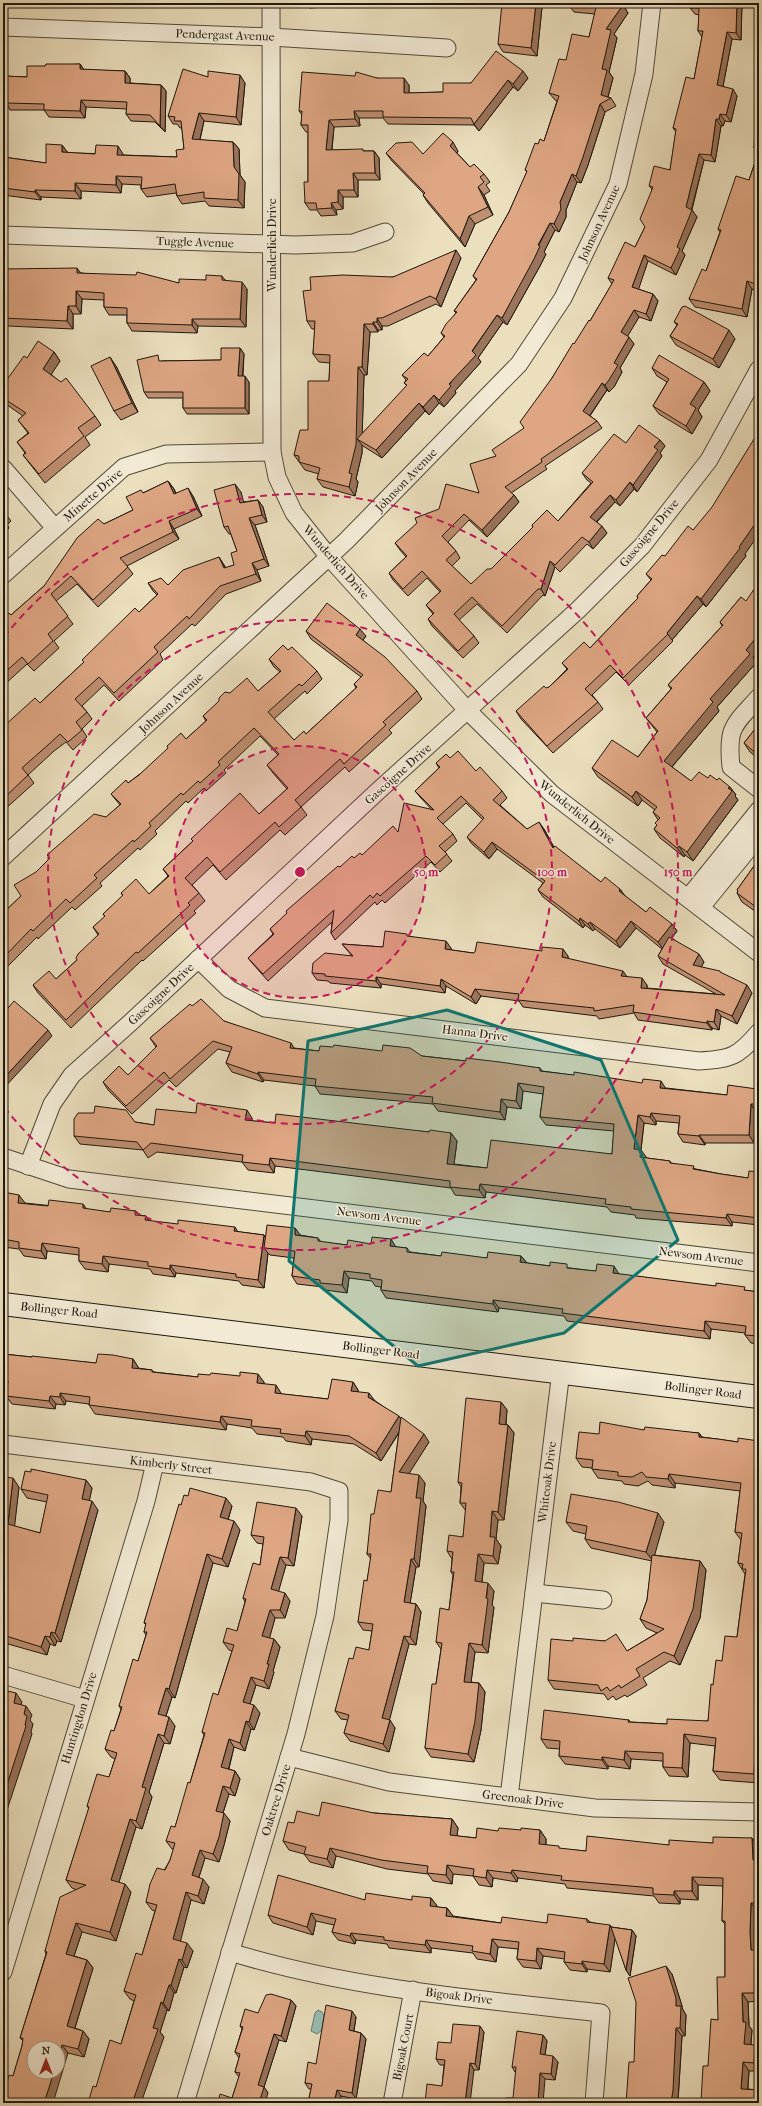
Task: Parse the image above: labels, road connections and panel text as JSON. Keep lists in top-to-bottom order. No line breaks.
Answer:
{"streets":{"main road":["Bollinger Road"],"street":["Pendergast Avenue","Johnson Avenue","Tuggle Avenue","Wunderlich Drive","Minette Drive","Gascoigne Drive","Hanna Drive","Newsom Avenue","Kimberly Street","Whiteoak Drive","Huntingdon Drive","Greenoak Drive","Oaktree Drive","Bigoak Drive","Bigoak Court"]},"crossings":[["Pendergast Avenue","Wunderlich Drive"],["Johnson Avenue","Wunderlich Drive"],["Tuggle Avenue","Wunderlich Drive"],["Wunderlich Drive","Minette Drive"],["Wunderlich Drive","Gascoigne Drive"],["Gascoigne Drive","Hanna Drive"],["Gascoigne Drive","Newsom Avenue"],["Bollinger Road","Whiteoak Drive"],["Kimberly Street","Huntingdon Drive"],["Kimberly Street","Oaktree Drive"],["Whiteoak Drive","Greenoak Drive"],["Greenoak Drive","Oaktree Drive"],["Oaktree Drive","Bigoak Drive"],["Bigoak Drive","Bigoak Court"]],"north":"top","rings":["50 m","100 m","150 m"]}
